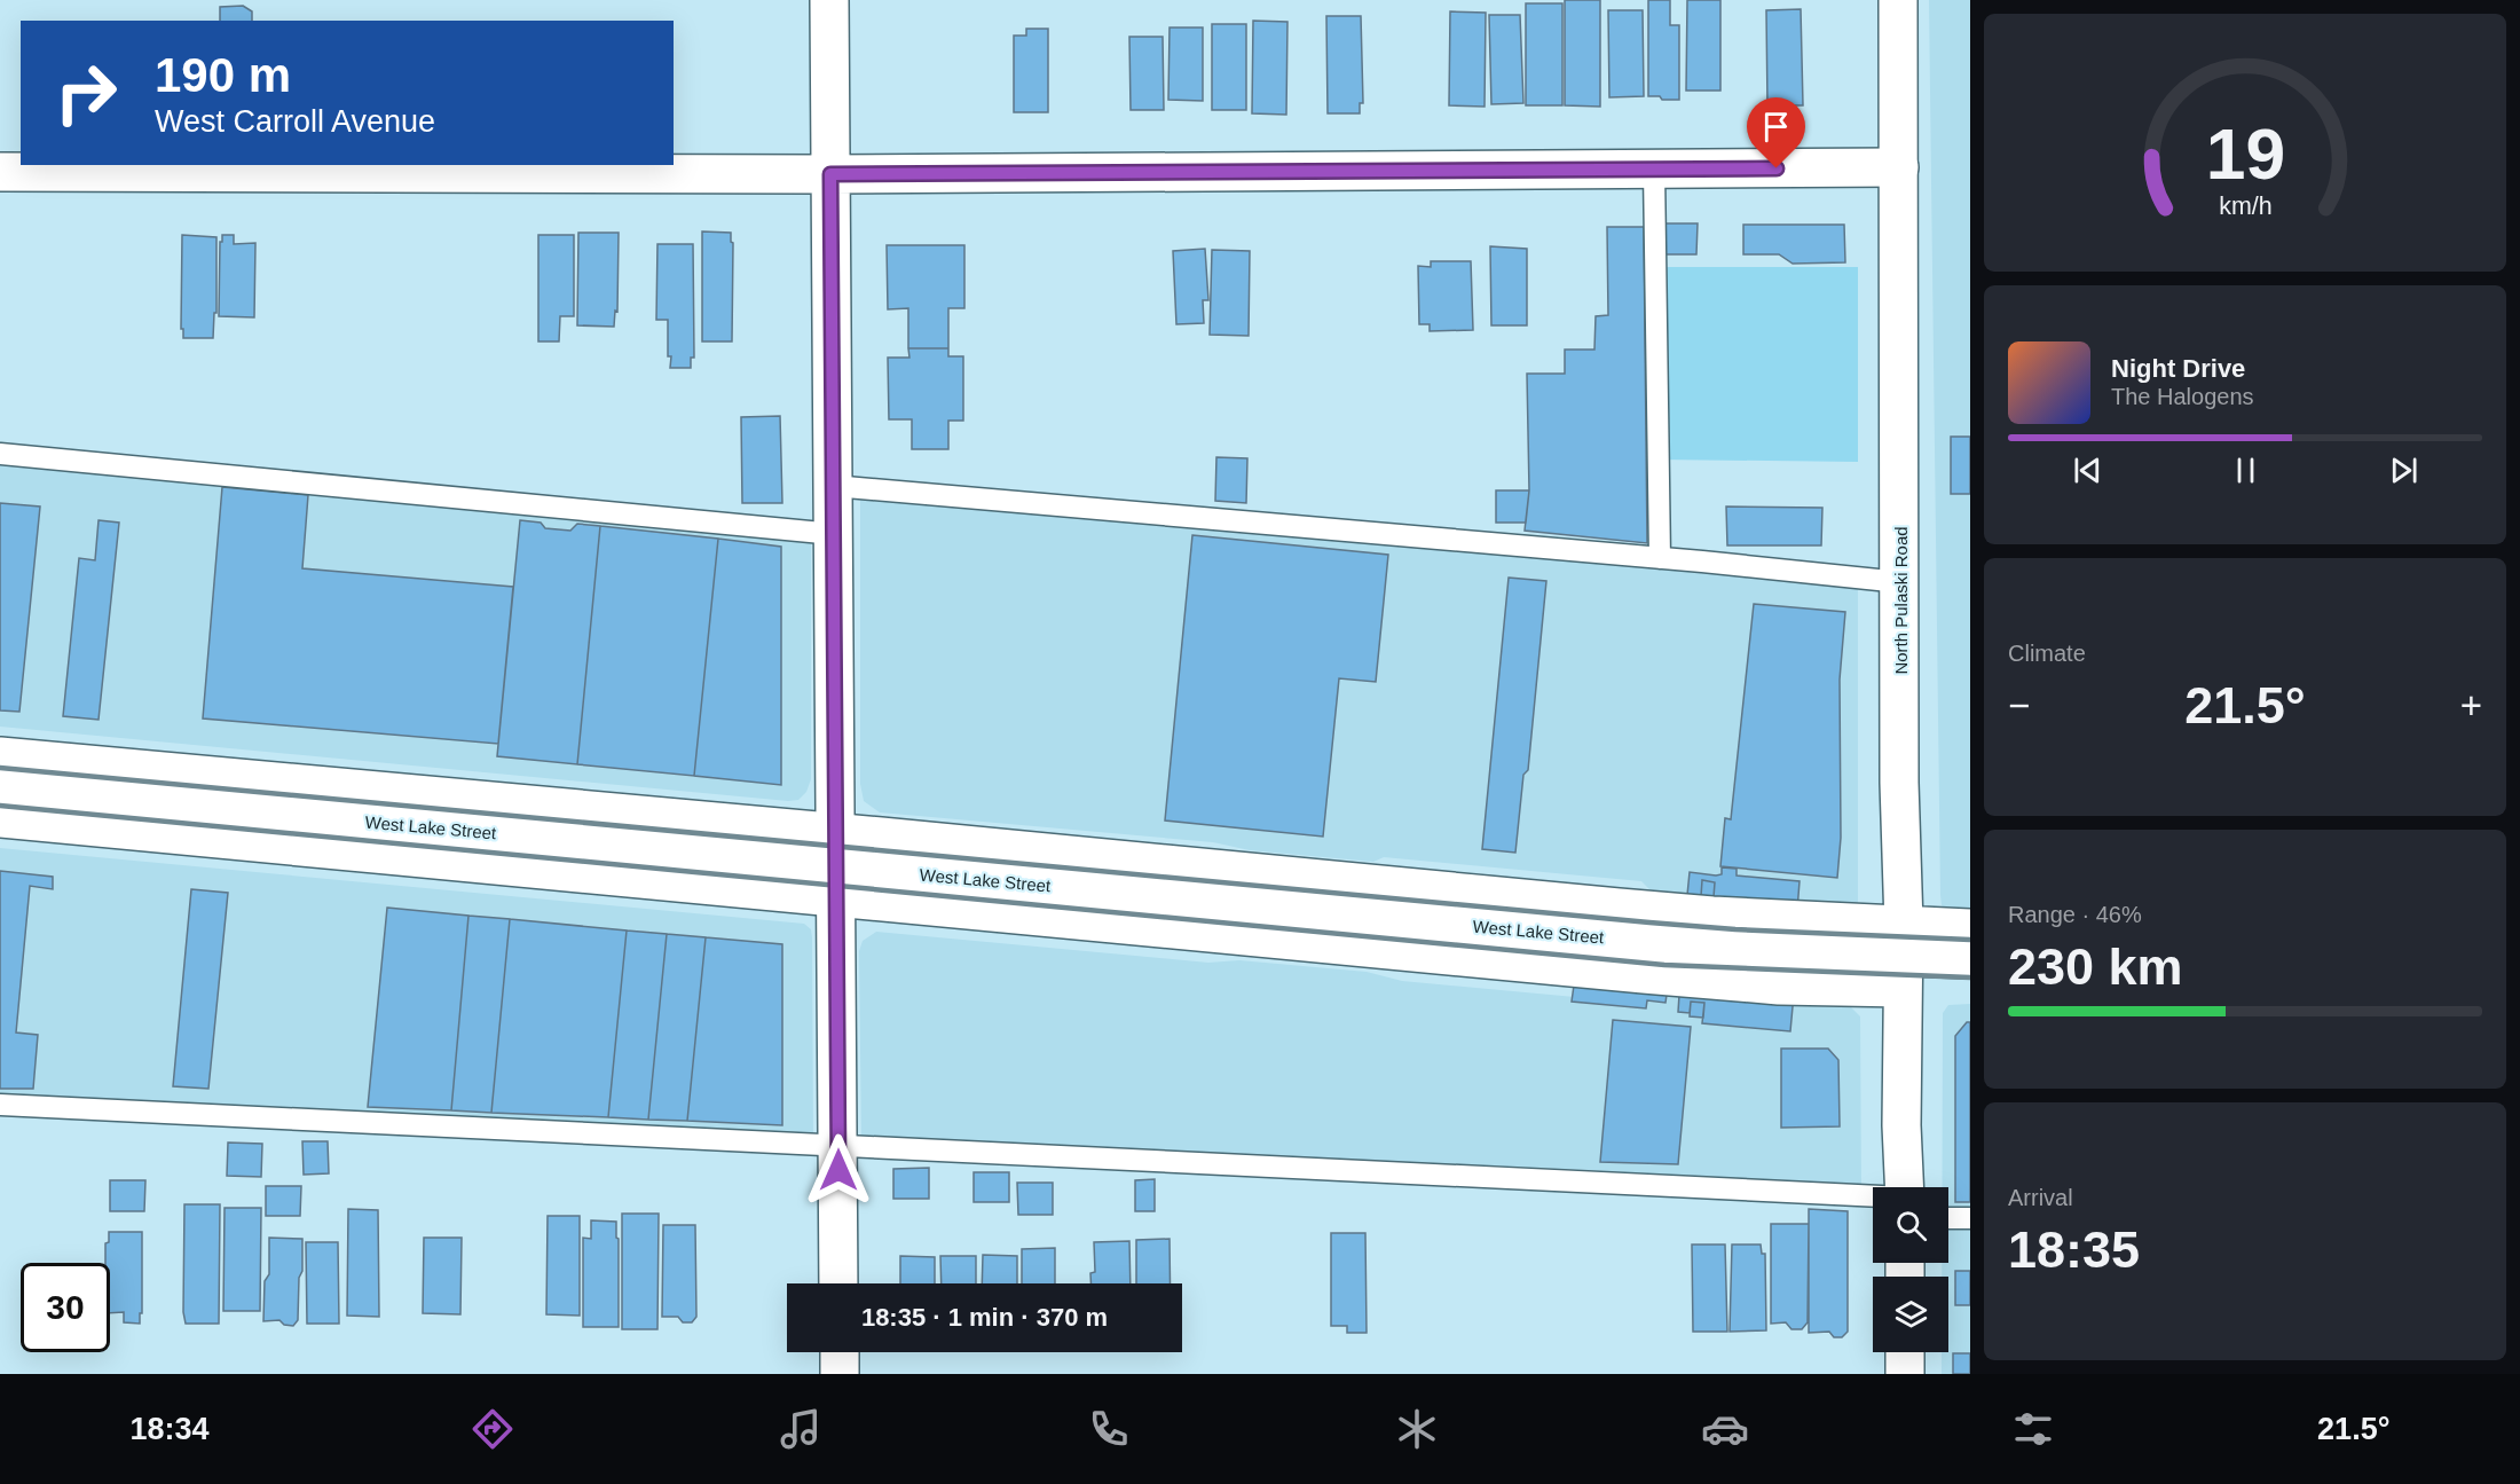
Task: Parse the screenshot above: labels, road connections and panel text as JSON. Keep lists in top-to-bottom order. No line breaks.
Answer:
{"streets":{"main road":["North Pulaski Road","West Lake Street"]},"crossings":[["North Pulaski Road","West Lake Street"]],"page":{"turn":["190 m","West Carroll Avenue"],"song":["Night Drive","The Halogens"],"tile":["Climate",["Range · 46%","230 km"],["Arrival","18:35"]],"heat":["−","21.5°","+"],"limit":"30","trip":"18:35 · 1 min · 370 m","tabs":["18:34","21.5°"],"gauge":["19","km/h"]}}
